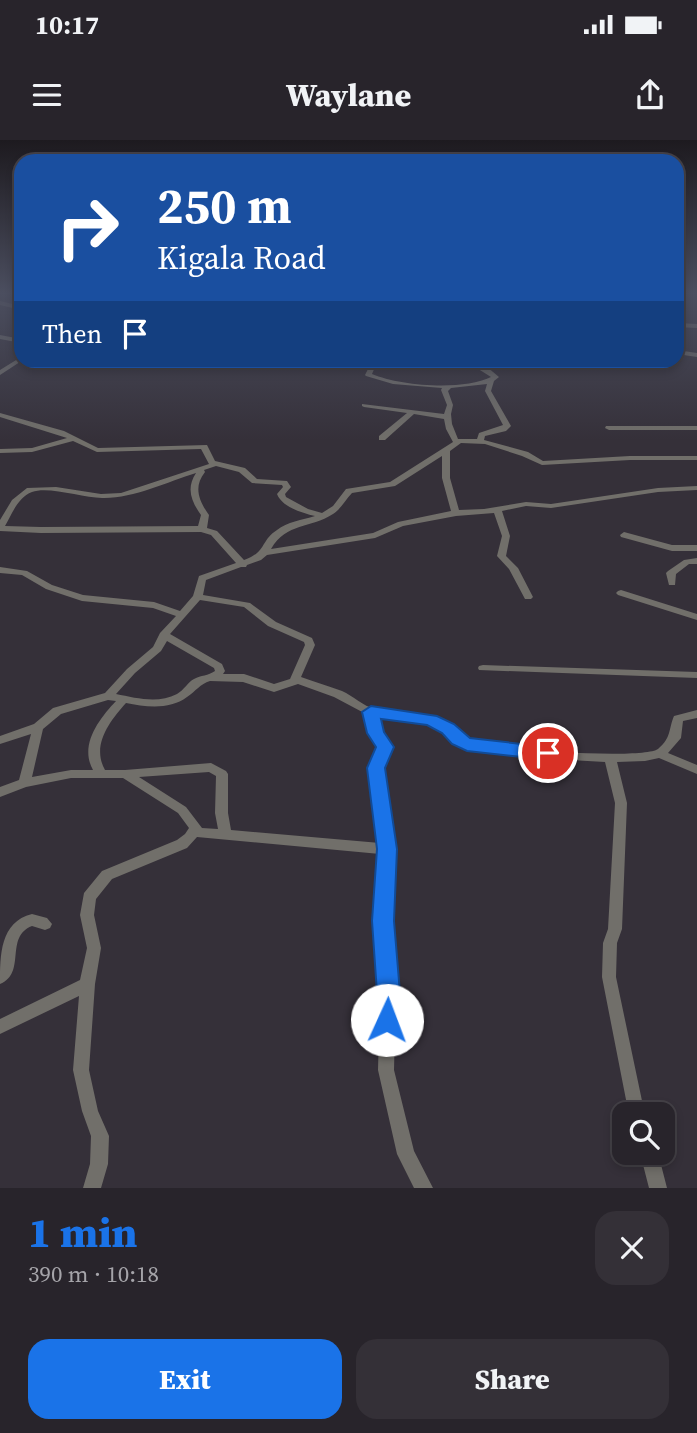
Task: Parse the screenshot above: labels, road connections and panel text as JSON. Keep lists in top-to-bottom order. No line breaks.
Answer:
{"page":{"status":"10:17","header":"Waylane","turn":["250 m","Kigala Road"],"then":"Then","heading":["1 min","390 m · 10:18"],"buttons":["Exit","Share"]}}
